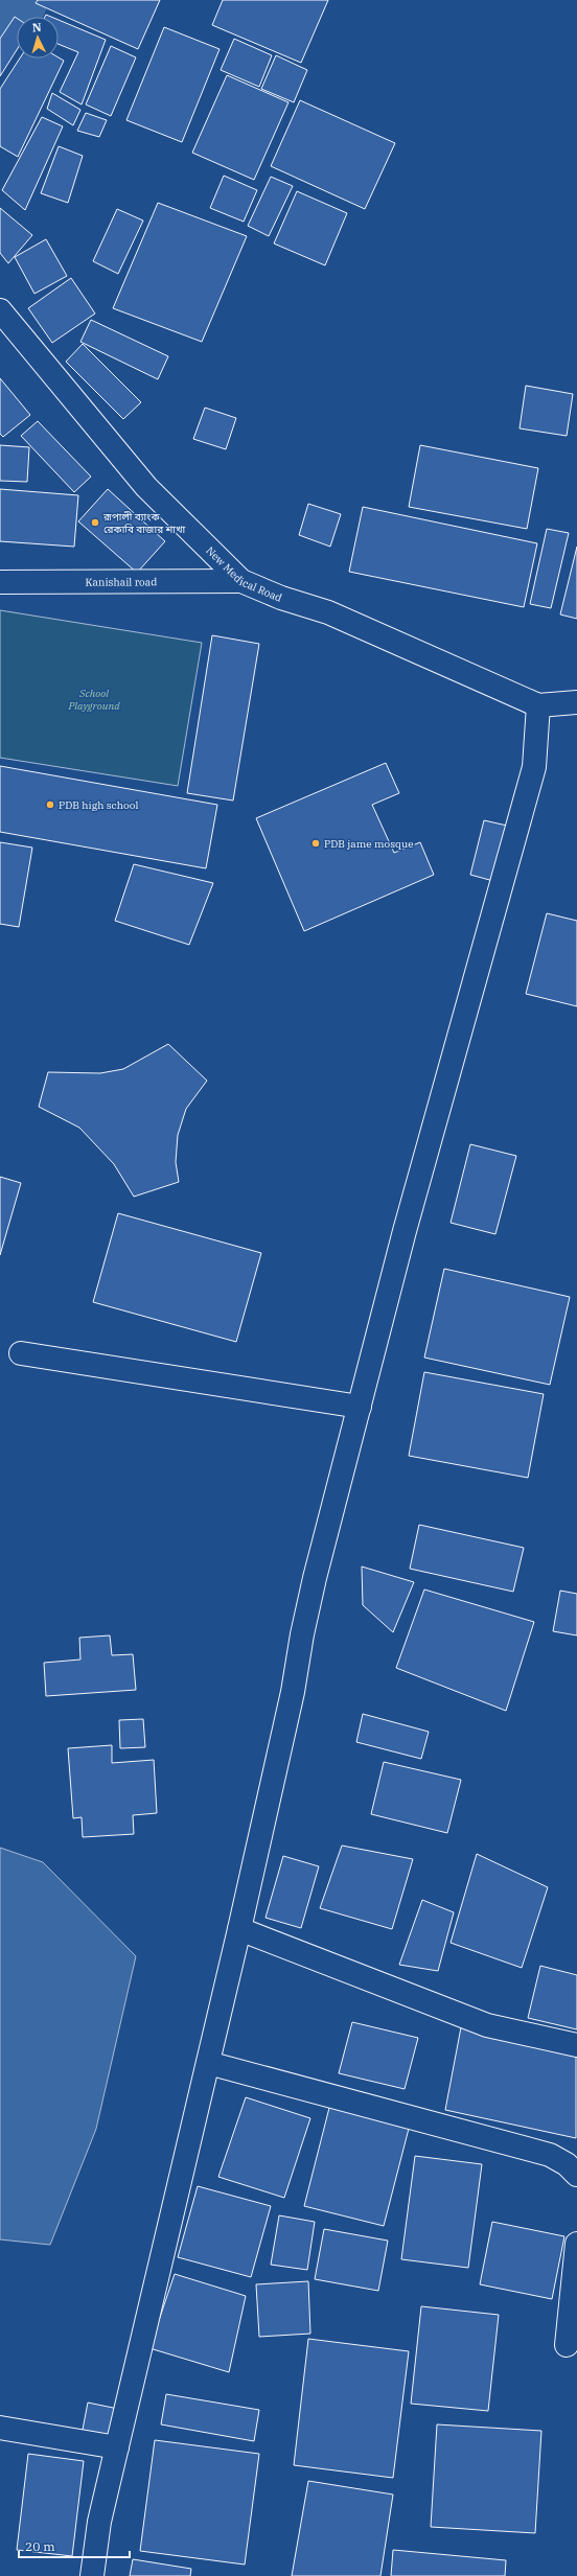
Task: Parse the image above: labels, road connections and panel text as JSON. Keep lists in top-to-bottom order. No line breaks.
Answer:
{"streets":{"street":["New Medical Road","Kanishail road"]},"crossings":[["New Medical Road","Kanishail road"]],"parks":["School Playground"],"places":["রূপালী ব্যাংক রেকাবি বাজার শাখা","PDB high school","PDB jame mosque"],"scale_bar":"20 m","north":"top"}
